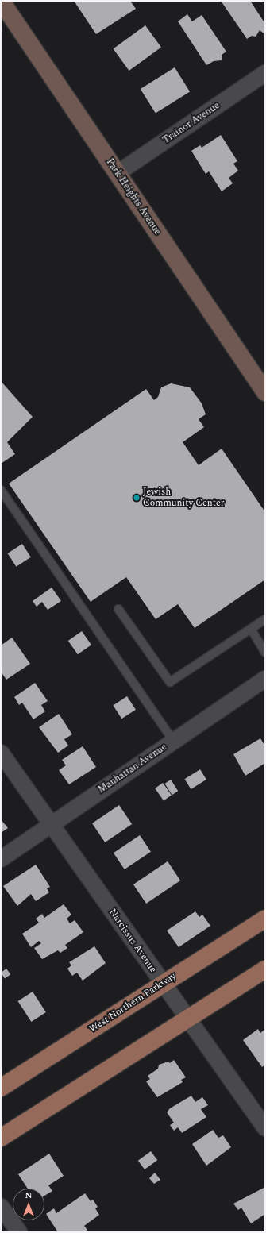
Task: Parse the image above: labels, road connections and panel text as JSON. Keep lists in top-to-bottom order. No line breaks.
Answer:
{"streets":{"main road":["Park Heights Avenue","West Northern Parkway"],"street":["Trainor Avenue","Manhattan Avenue","Narcissus Avenue"]},"crossings":[["Trainor Avenue","Park Heights Avenue"],["Manhattan Avenue","Narcissus Avenue"],["Narcissus Avenue","West Northern Parkway"]],"places":["Jewish Community Center"],"north":"top"}
